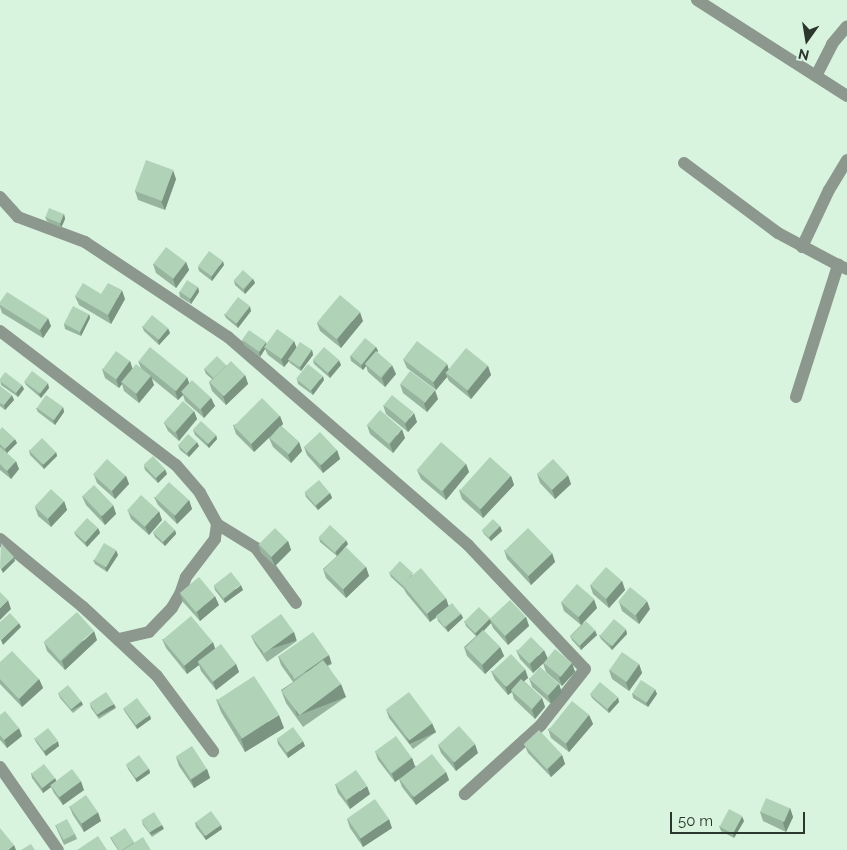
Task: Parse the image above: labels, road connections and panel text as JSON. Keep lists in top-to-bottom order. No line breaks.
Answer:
{"scale_bar":"50 m","north":"bottom"}
